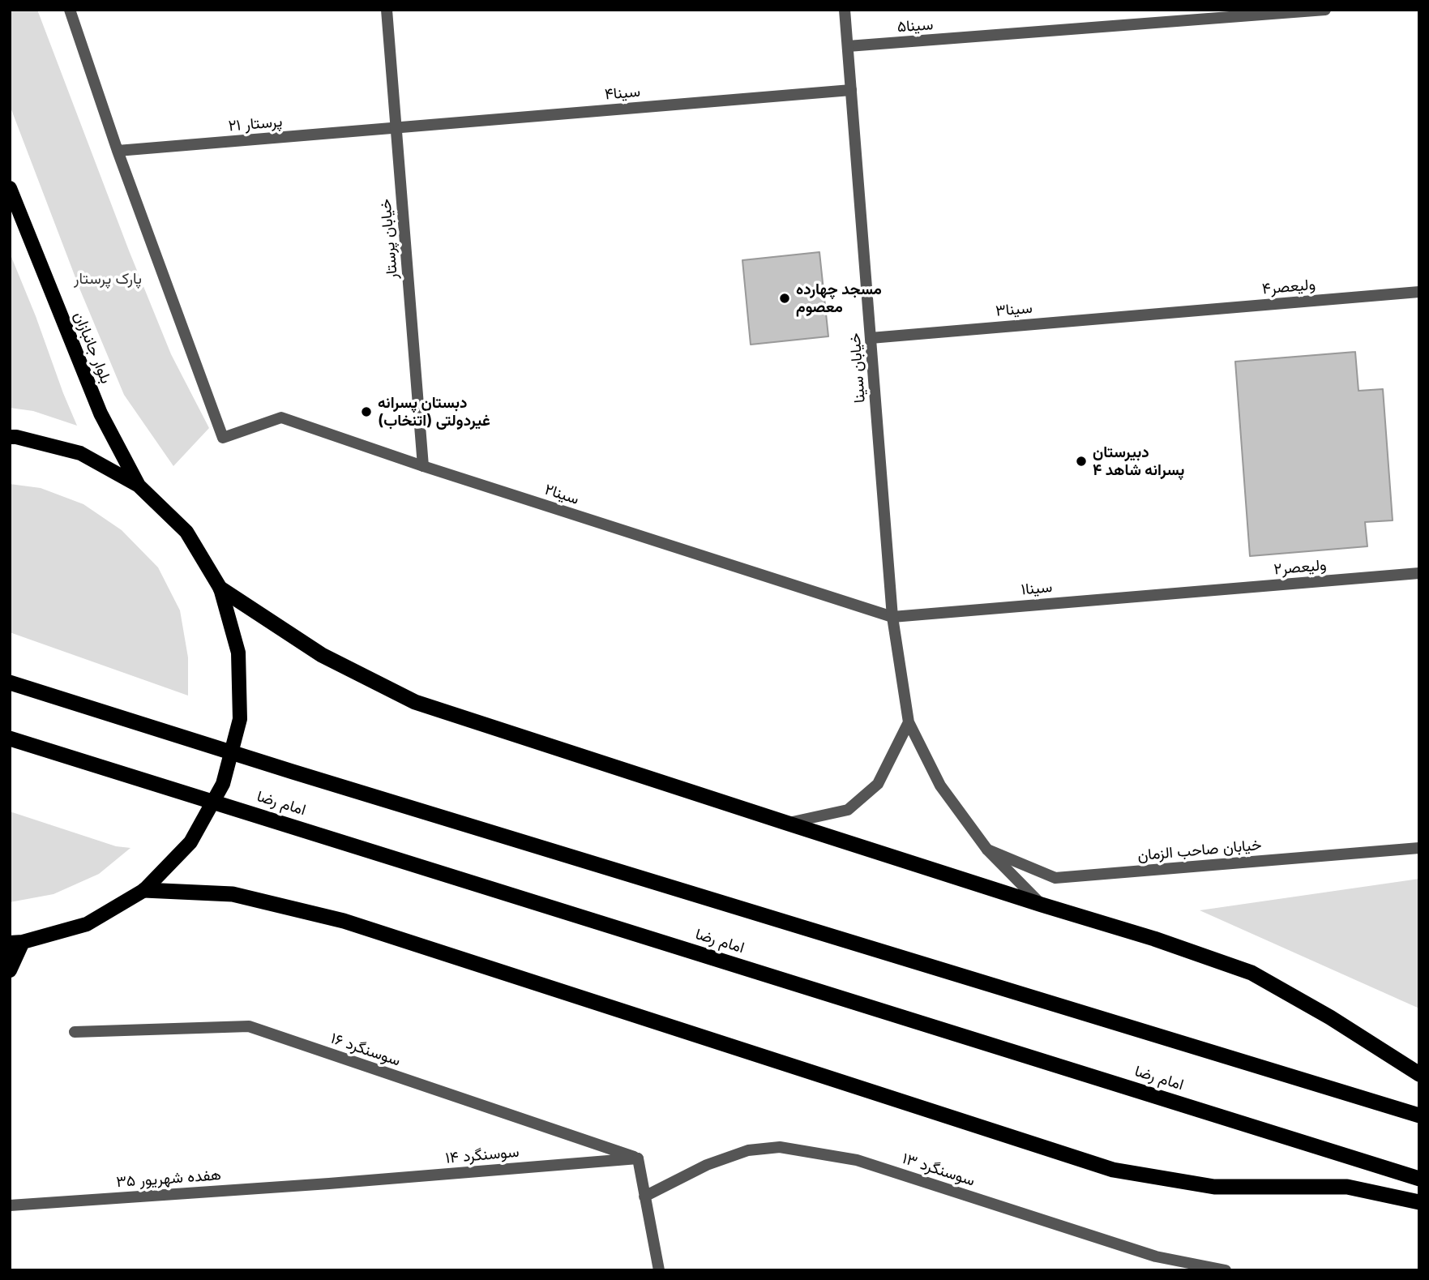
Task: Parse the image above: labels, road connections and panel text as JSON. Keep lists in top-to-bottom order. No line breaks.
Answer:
{"streets":{"highway":["امام رضا"],"main road":["بلوار جانبازان"],"street":["سینا۵","سینا۴","پرستار ۲۱","خیابان پرستار","ولیعصر۴","سینا۳","خیابان سینا","سینا۲","ولیعصر۲","سینا۱","خیابان صاحب الزمان","سوسنگرد ۱۶","سوسنگرد ۱۴","سوسنگرد ۱۳","هفده شهریور ۳۵"]},"crossings":[["سینا۵","خیابان سینا"],["سینا۴","پرستار ۲۱"],["سینا۴","خیابان پرستار"],["سینا۴","خیابان سینا"],["پرستار ۲۱","خیابان پرستار"],["پرستار ۲۱","سینا۲"],["خیابان پرستار","سینا۲"],["ولیعصر۴","سینا۳"],["سینا۳","خیابان سینا"],["خیابان سینا","سینا۲"],["خیابان سینا","سینا۱"],["خیابان سینا","خیابان صاحب الزمان"],["سینا۲","سینا۱"],["ولیعصر۲","سینا۱"],["سوسنگرد ۱۶","سوسنگرد ۱۴"],["سوسنگرد ۱۴","هفده شهریور ۳۵"]],"parks":["پارک پرستار"],"places":["مسجد چهارده معصوم","دبستان پسرانه غیردولتی (اتنخاب)","دبیرستان پسرانه شاهد ۴"]}
